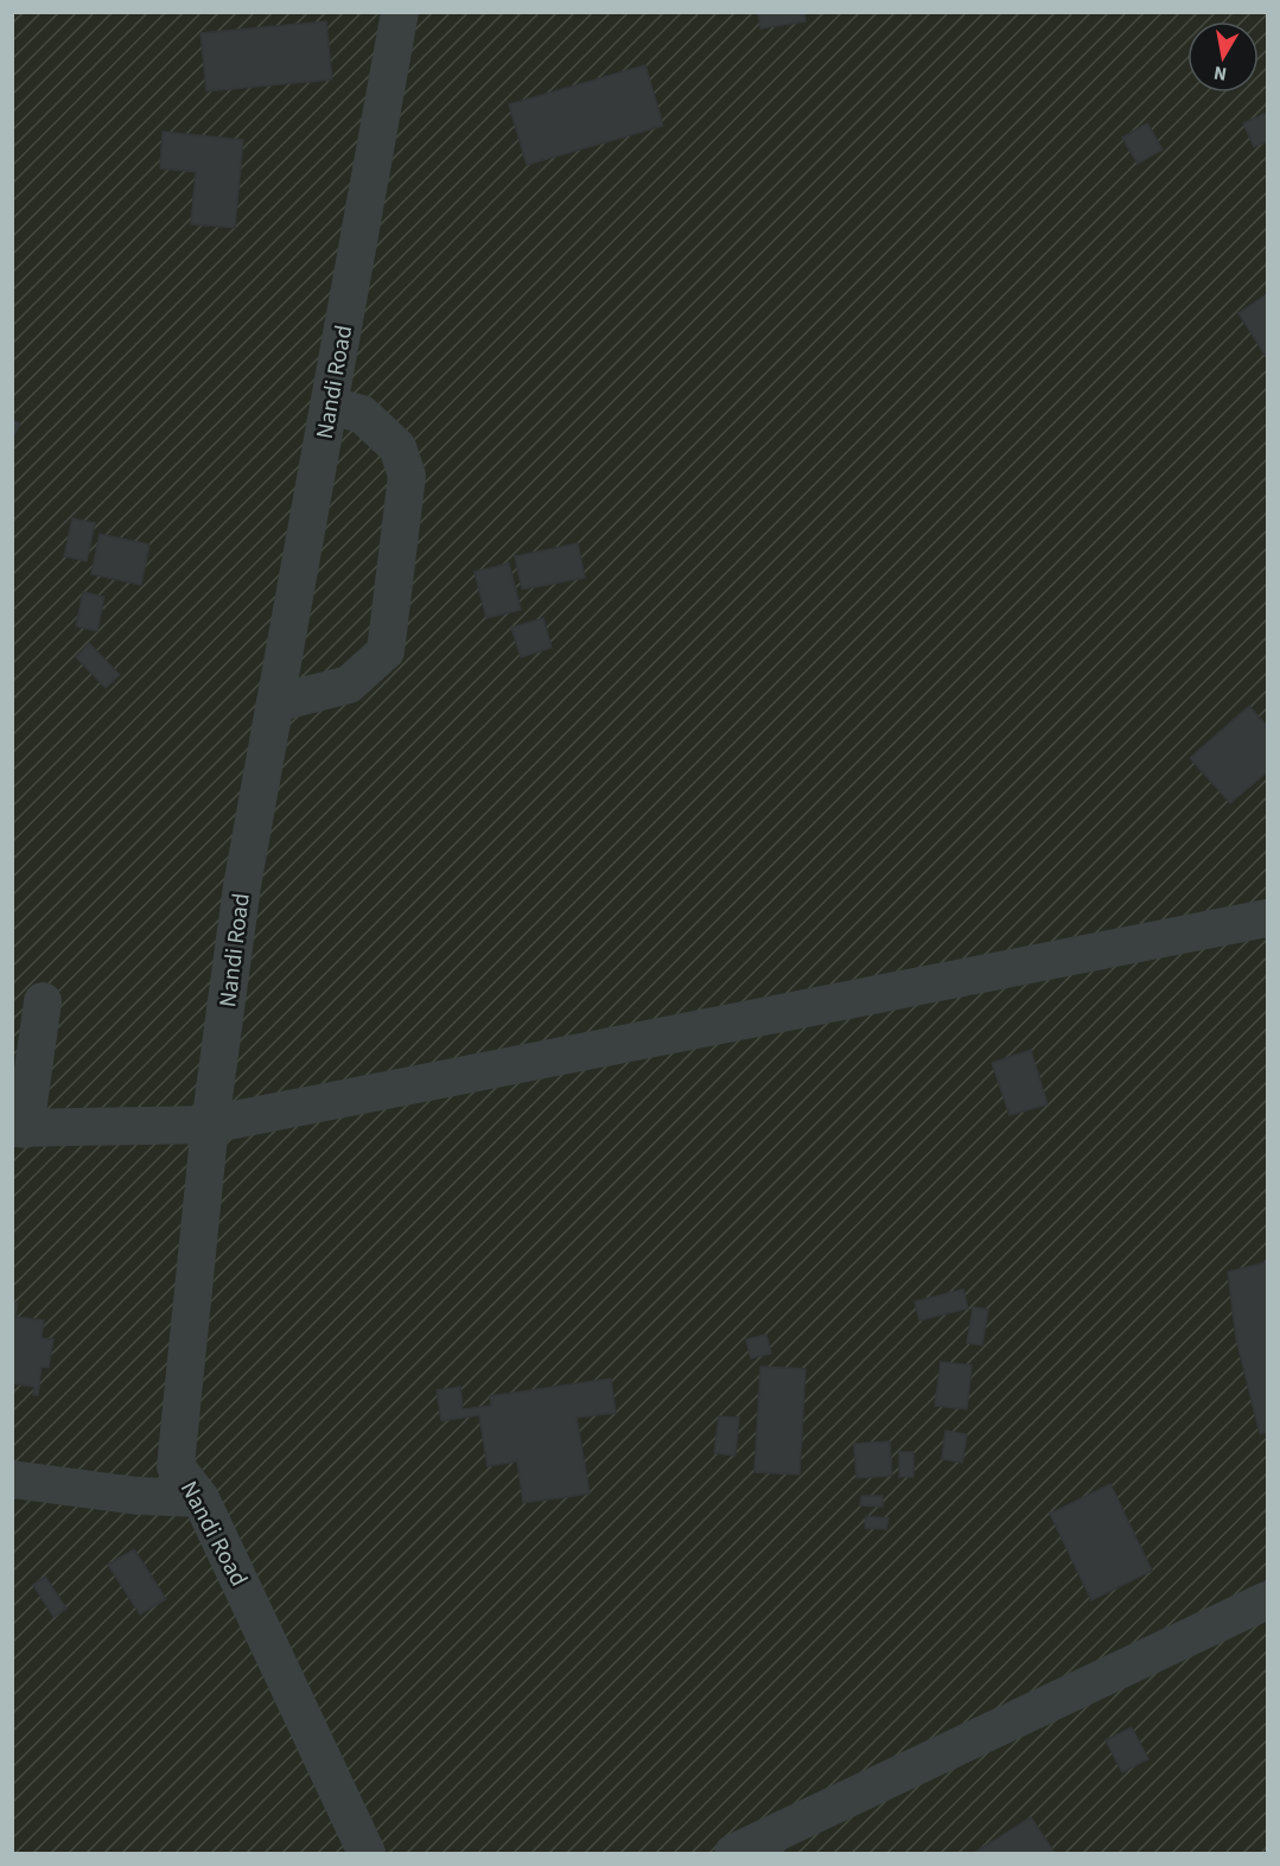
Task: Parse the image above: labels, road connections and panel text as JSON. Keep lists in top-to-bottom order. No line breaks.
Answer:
{"streets":{"street":["Nandi Road"]},"north":"bottom"}
